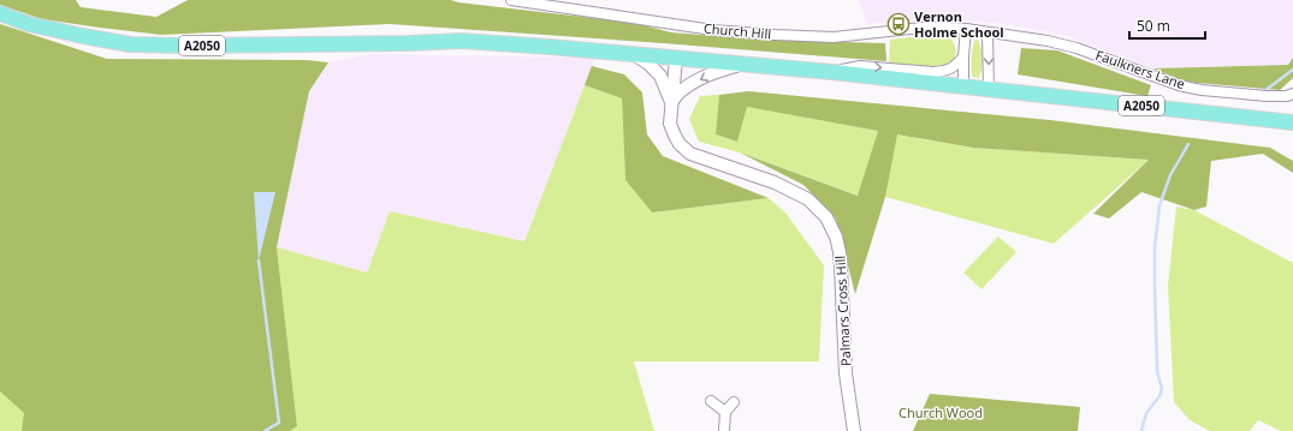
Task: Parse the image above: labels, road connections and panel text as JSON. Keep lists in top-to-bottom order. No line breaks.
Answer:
{"streets":{"main road":["A2050"],"street":["Church Hill","Faulkners Lane","Palmars Cross Hill"]},"crossings":[["Church Hill","Faulkners Lane"],["A2050","Palmars Cross Hill"]],"parks":["Church Wood"],"places":{"bus stop":["Vernon Holme School"]},"scale_bar":"50 m"}
